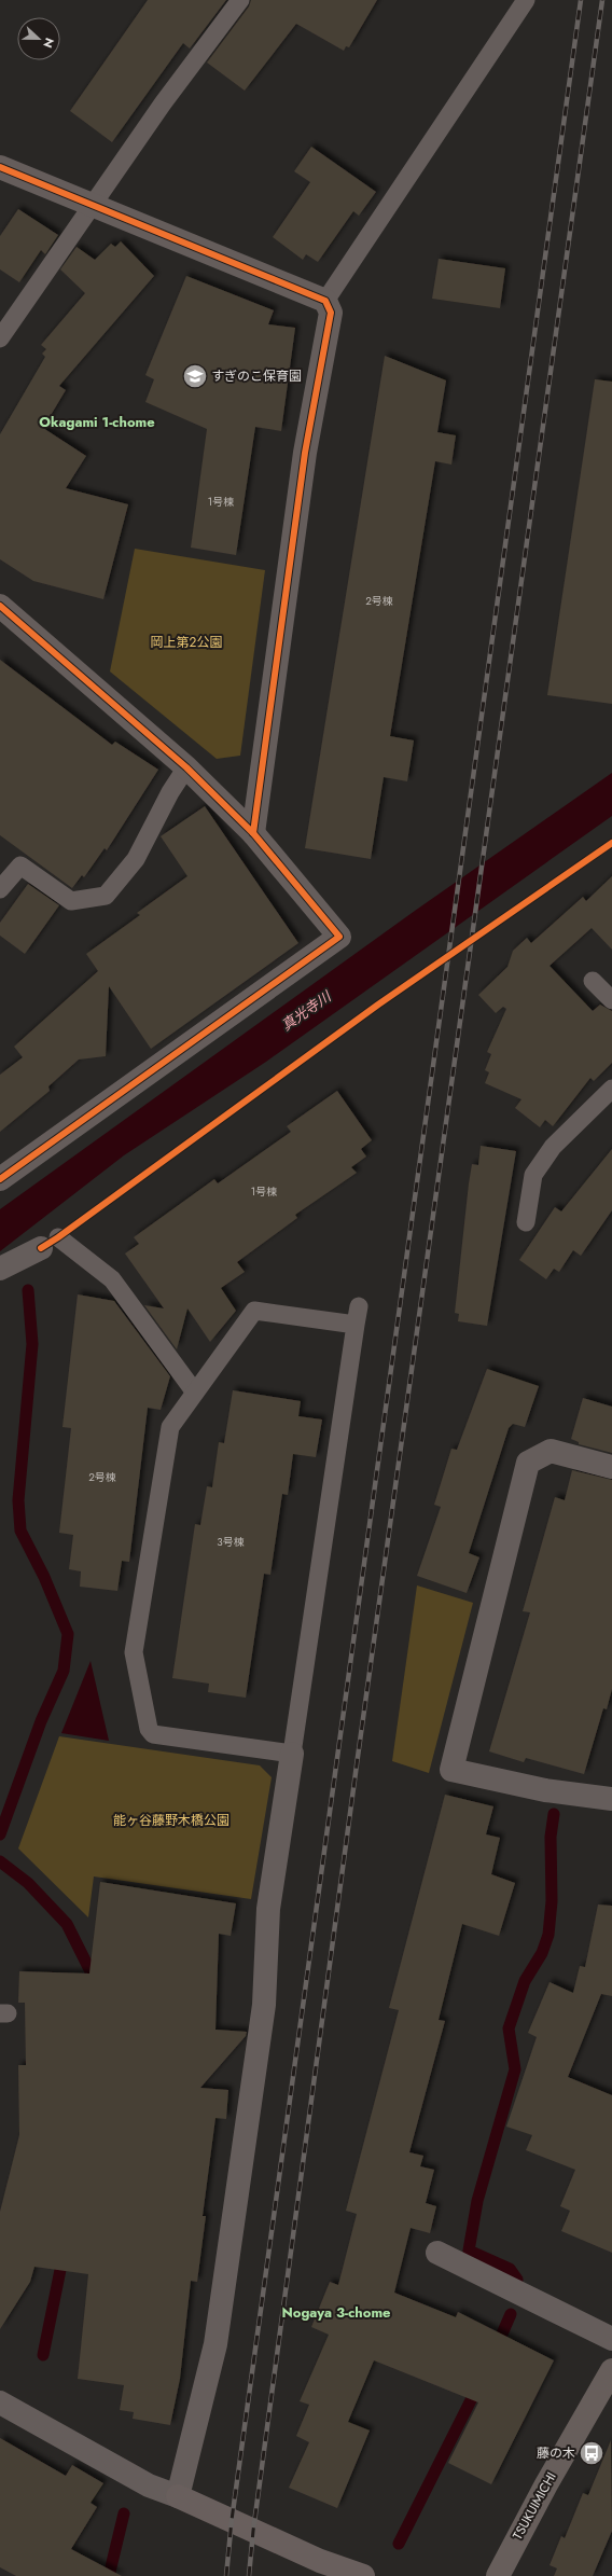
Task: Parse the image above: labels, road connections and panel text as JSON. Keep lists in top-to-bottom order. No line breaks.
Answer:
{"streets":{"main road":["TSUKUIMICHI"]},"districts":["Okagami 1-chome","Nogaya 3-chome"],"water":["真光寺川"],"parks":["岡上第2公園","能ヶ谷藤野木橋公園"],"places":{"school or university":["すぎのこ保育園"],"bus stop":["藤の木"]},"house_numbers":["1号棟","2号棟","1号棟","2号棟","3号棟"],"north":"right"}
